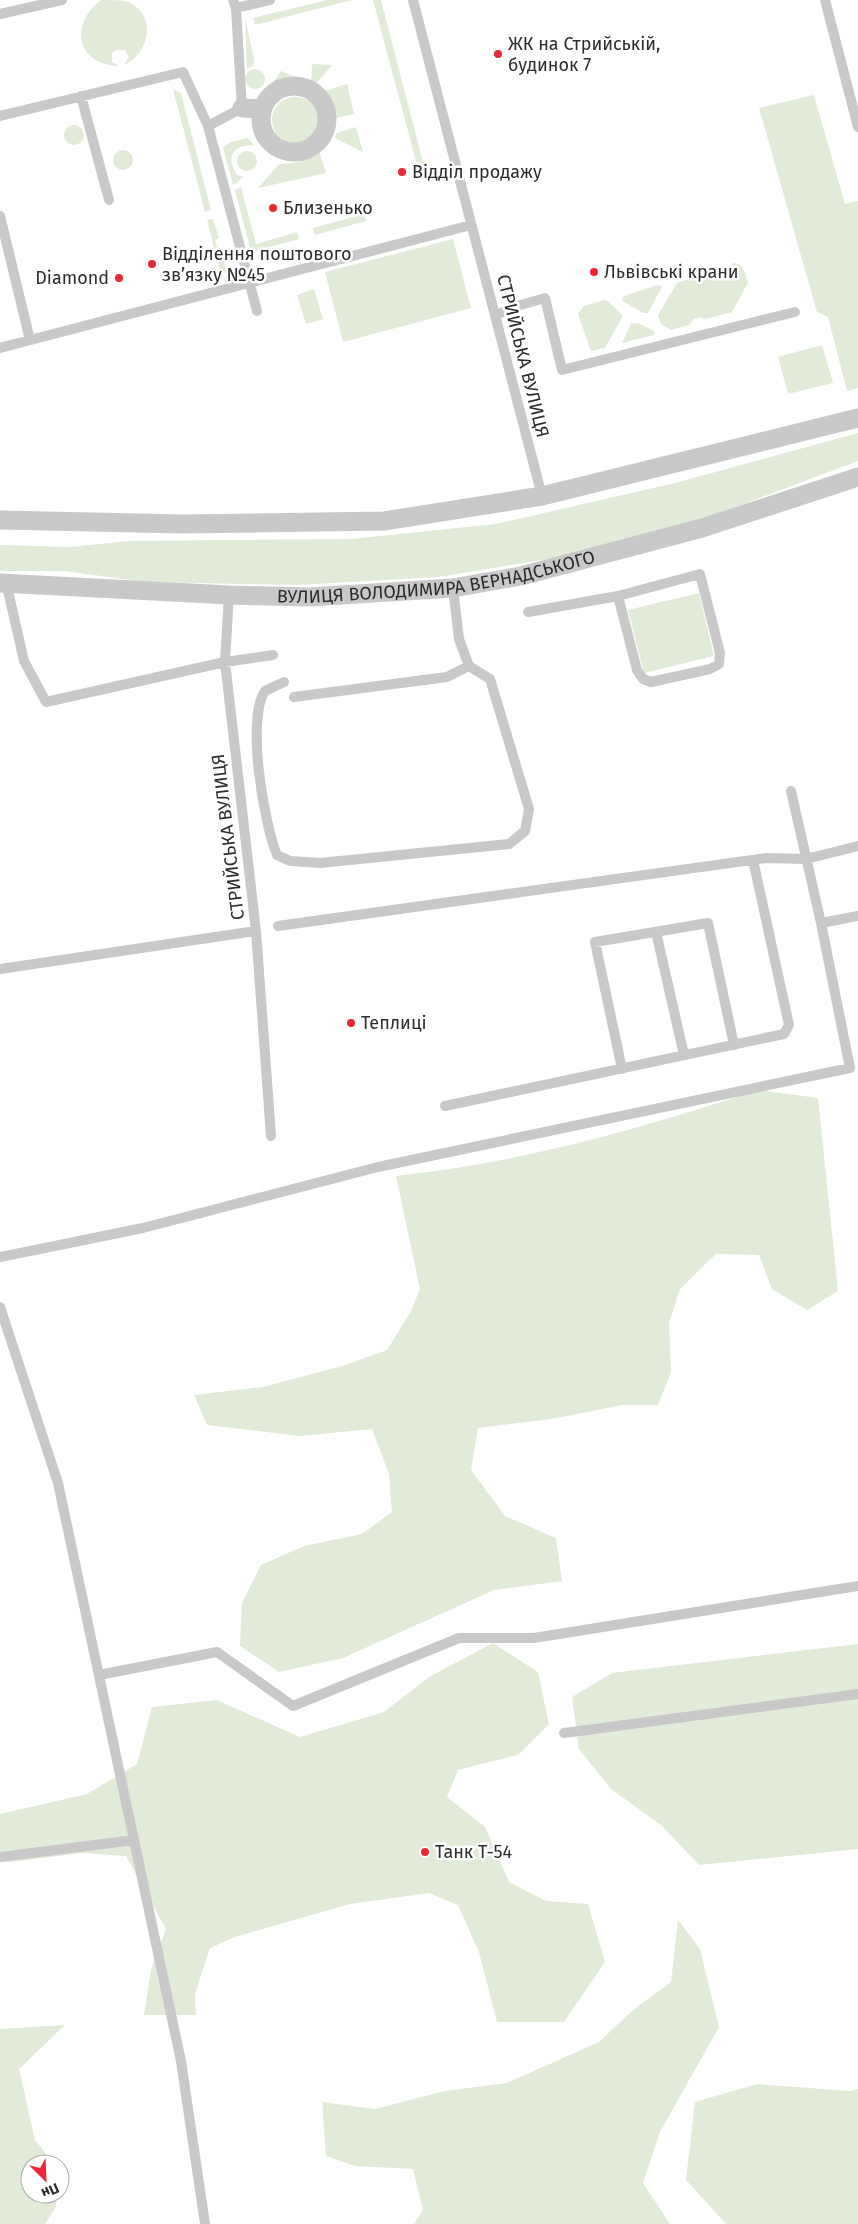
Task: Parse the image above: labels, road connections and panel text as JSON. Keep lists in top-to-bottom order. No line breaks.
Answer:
{"streets":{"street":["ВУЛИЦЯ ВОЛОДИМИРА ВЕРНАДСЬКОГО"],"lane":["СТРИЙСЬКА ВУЛИЦЯ"]},"crossings":[["СТРИЙСЬКА ВУЛИЦЯ","ВУЛИЦЯ ВОЛОДИМИРА ВЕРНАДСЬКОГО"]],"places":["ЖК на Стрийській, будинок 7","Відділ продажу","Близенько","Відділення поштового зв’язку №45","Львівські крани","Diamond","Теплиці","Танк Т-54"],"north":"bottom right"}
